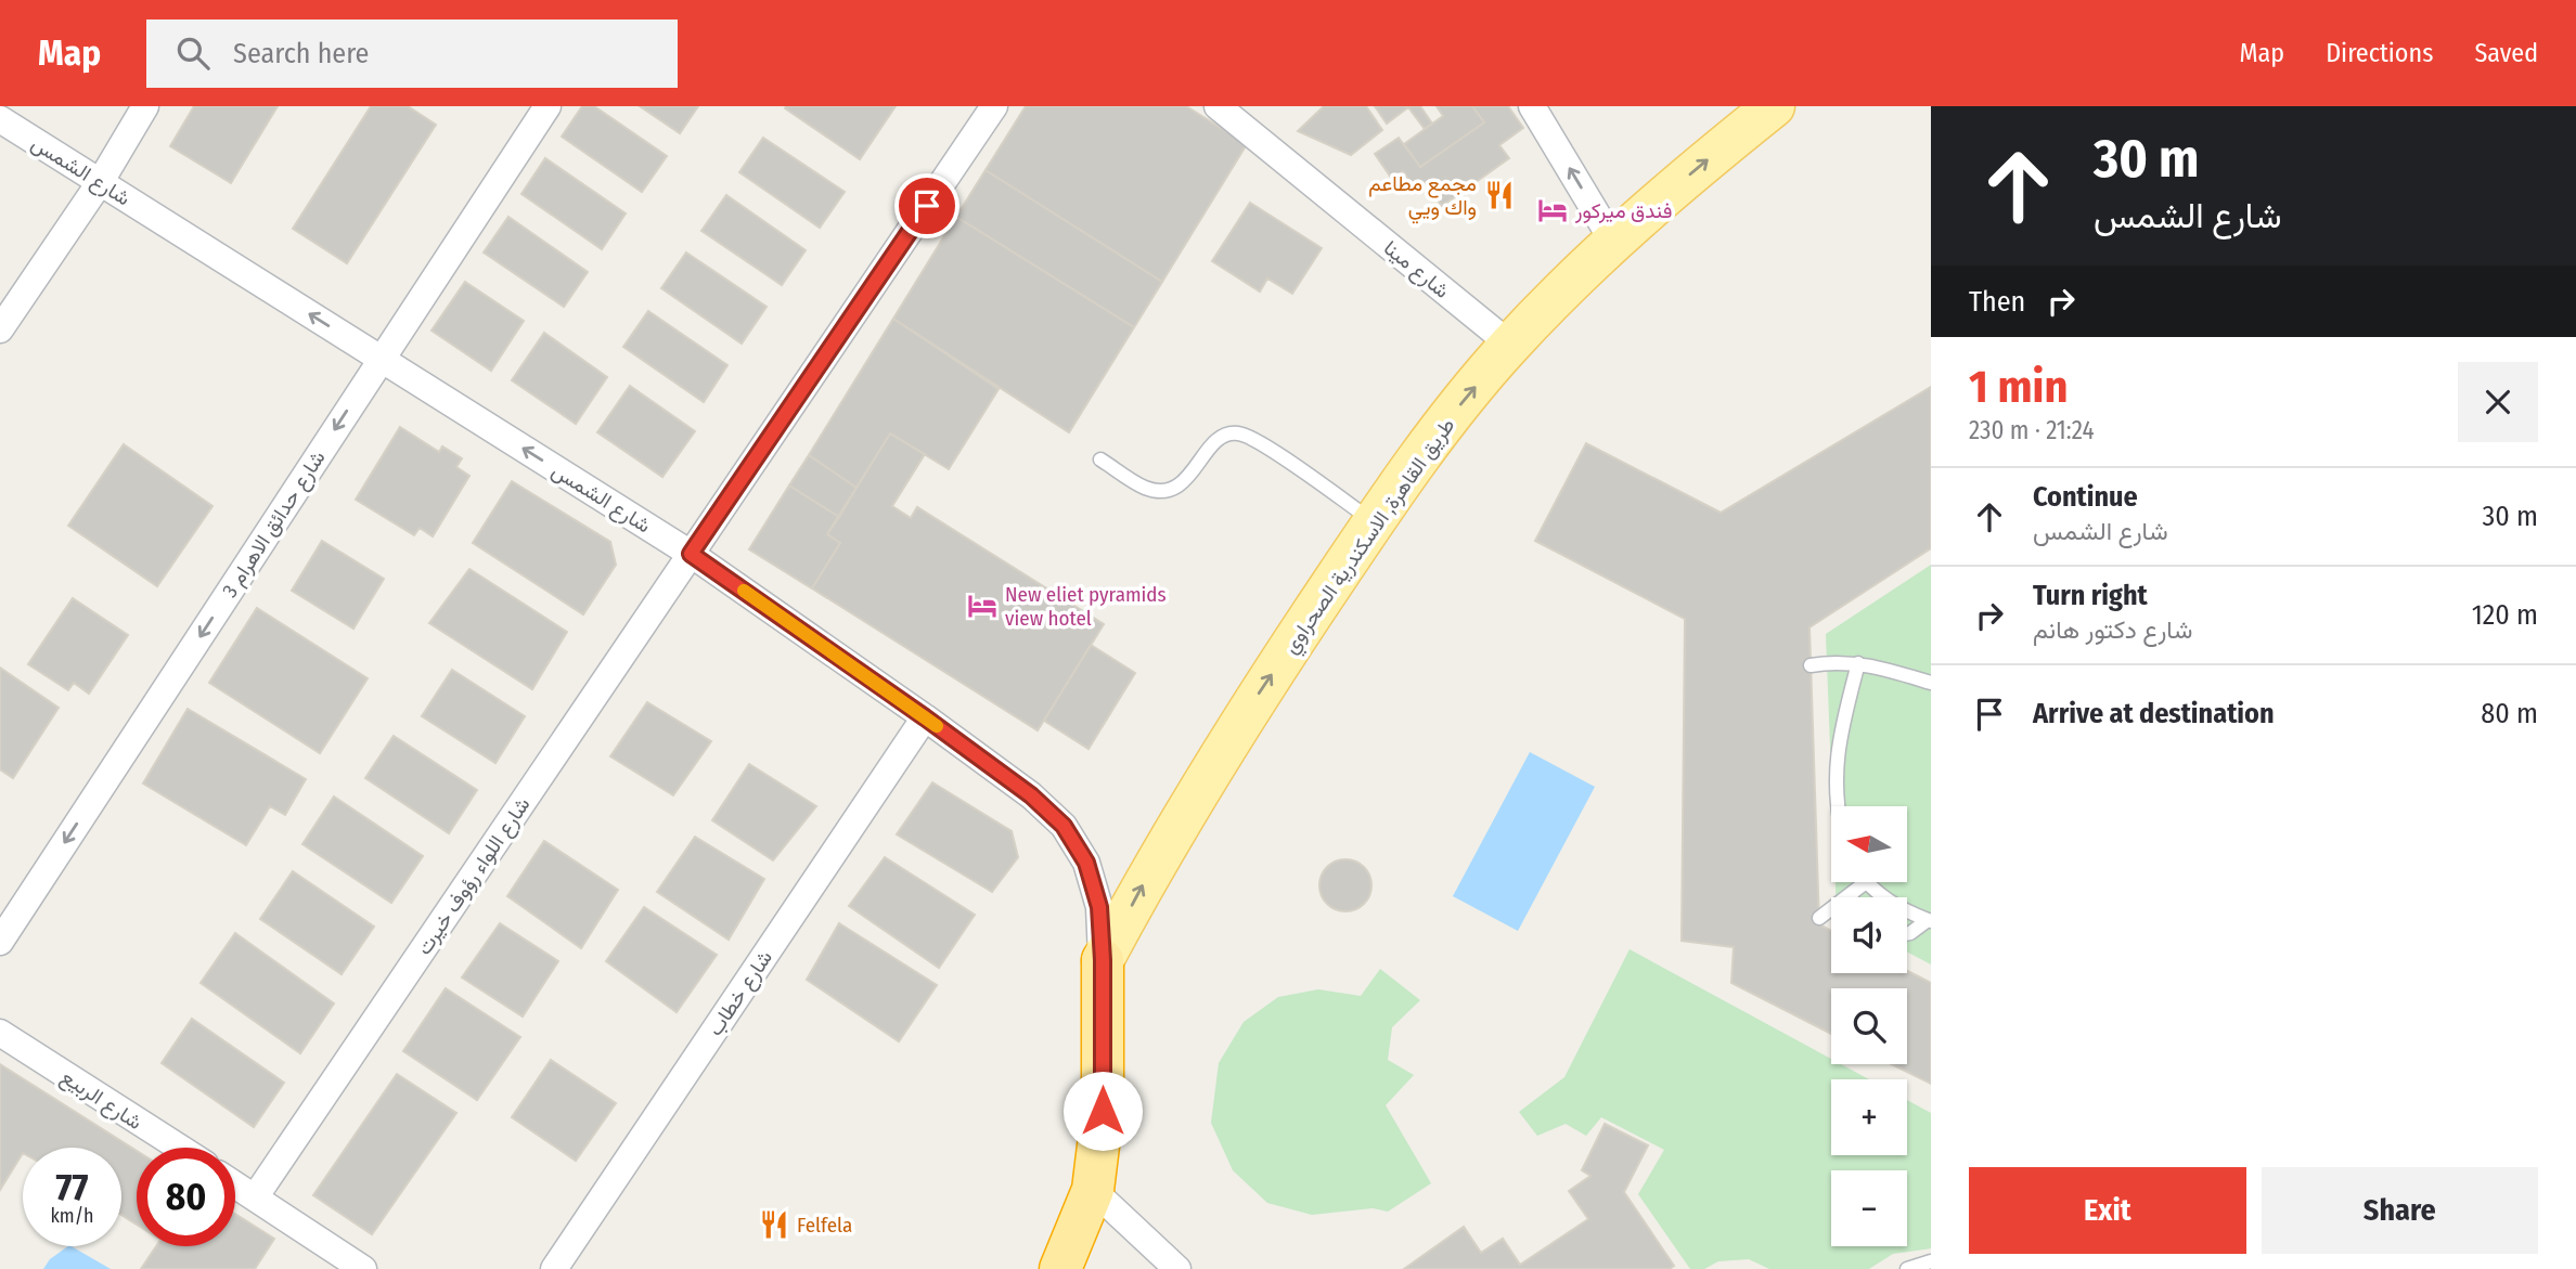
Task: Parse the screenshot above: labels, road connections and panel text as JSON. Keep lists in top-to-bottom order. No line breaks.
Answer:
{"streets":{"main road":["طريق القاهرة, الاسكندرية الصحراوي"],"street":["شارع الشمس","شارع مينا","شارع حدائق الاهرام 3","شارع اللواء رؤوف خيرت","شارع خطاب","شارع الربيع"]},"crossings":[["شارع الشمس","شارع حدائق الاهرام 3"],["شارع الشمس","طريق القاهرة, الاسكندرية الصحراوي"],["شارع الشمس","شارع اللواء رؤوف خيرت"],["شارع الشمس","شارع خطاب"],["شارع مينا","طريق القاهرة, الاسكندرية الصحراوي"]],"one_way":["شارع الشمس","شارع حدائق الاهرام 3","طريق القاهرة, الاسكندرية الصحراوي"],"places":{"restaurant":["مجمع مطاعم واك ويي","Felfela"],"hotel":["فندق ميركور","New eliet pyramids view hotel"]},"north":"left","page":{"header":"Map","search":"Search here","nav":["Map","Directions","Saved"],"turn":["30 m","شارع الشمس"],"then":"Then","heading":["1 min","230 m · 21:24"],"list":[{"name":"Continue","note":"شارع الشمس","value":"30 m"},{"name":"Turn right","note":"شارع دكتور هانم","value":"120 m"},{"name":"Arrive at destination","value":"80 m"}],"map_buttons":["+","−"],"speed":"77 km/h","limit":"80","buttons":["Exit","Share"]}}
